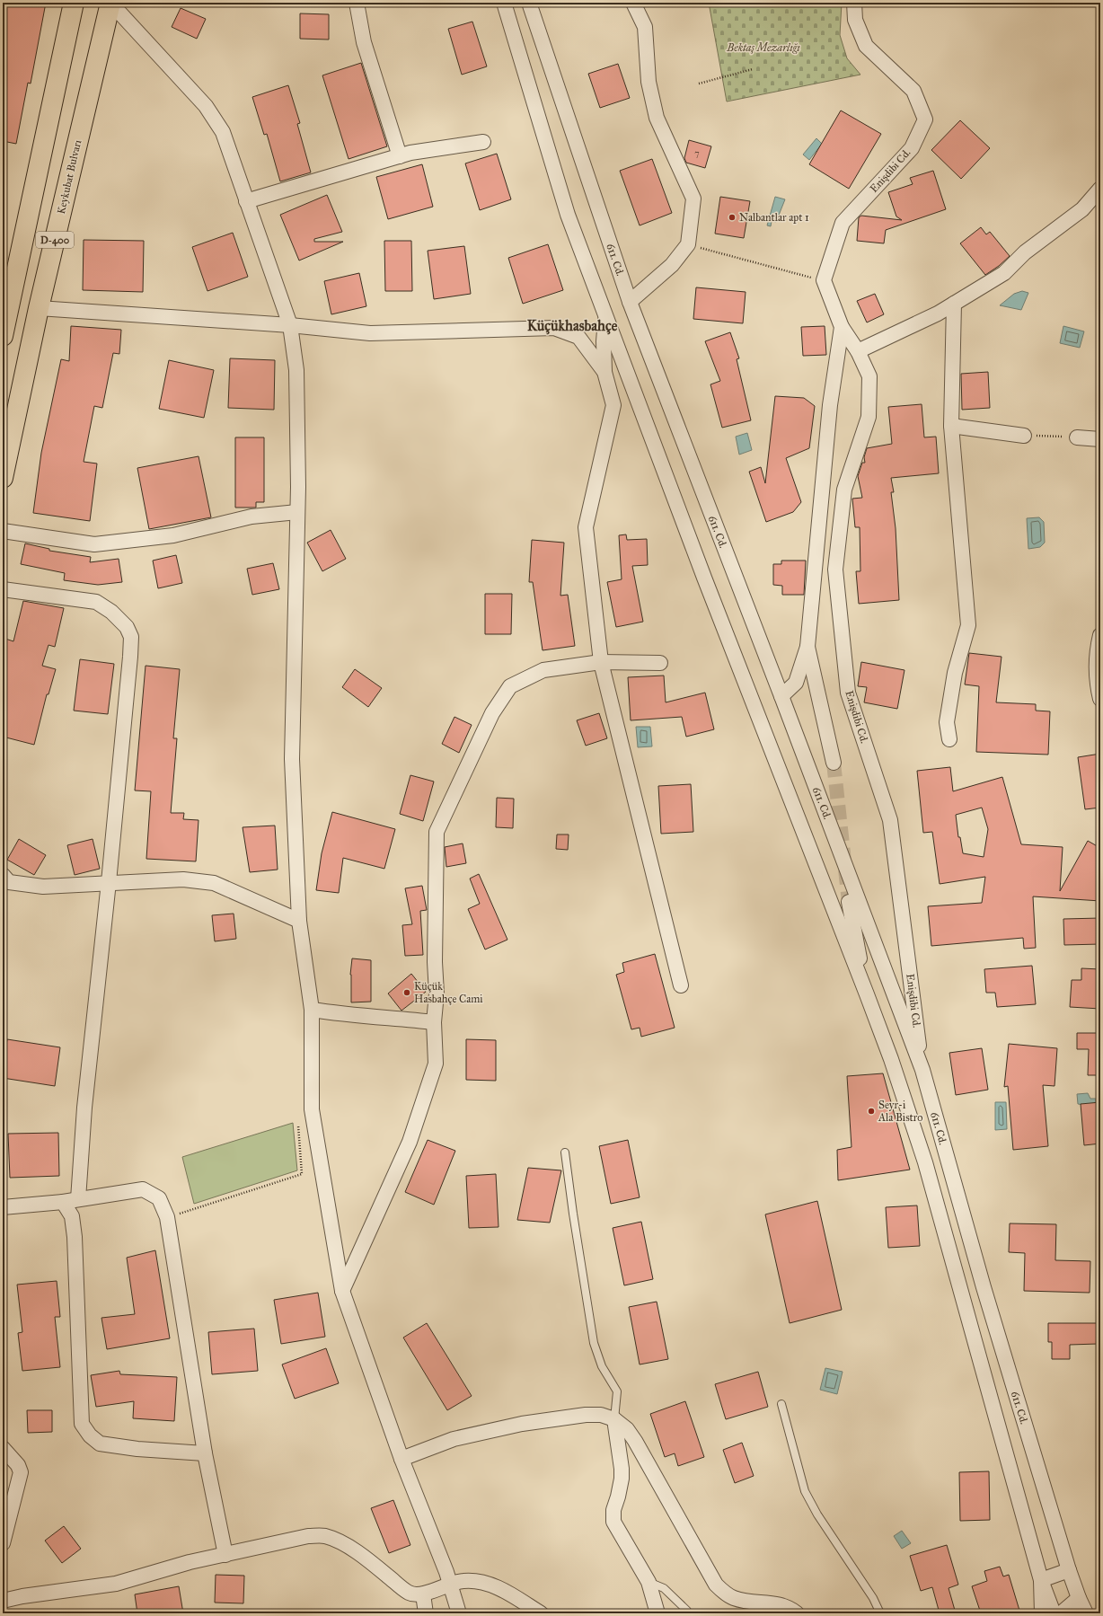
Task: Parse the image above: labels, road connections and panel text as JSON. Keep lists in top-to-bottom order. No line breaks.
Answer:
{"streets":{"highway":["Keykubat Bulvarı","D-400"],"street":["Enişdibi Cd.","611. Cd."]},"crossings":[["Enişdibi Cd.","611. Cd."]],"districts":["Küçükhasbahçe"],"parks":["Bektaş Mezarlığı"],"places":["Nalbantlar apt 1","Küçük Hasbahçe Cami","Seyr-i Ala Bistro"],"house_numbers":["7"]}
